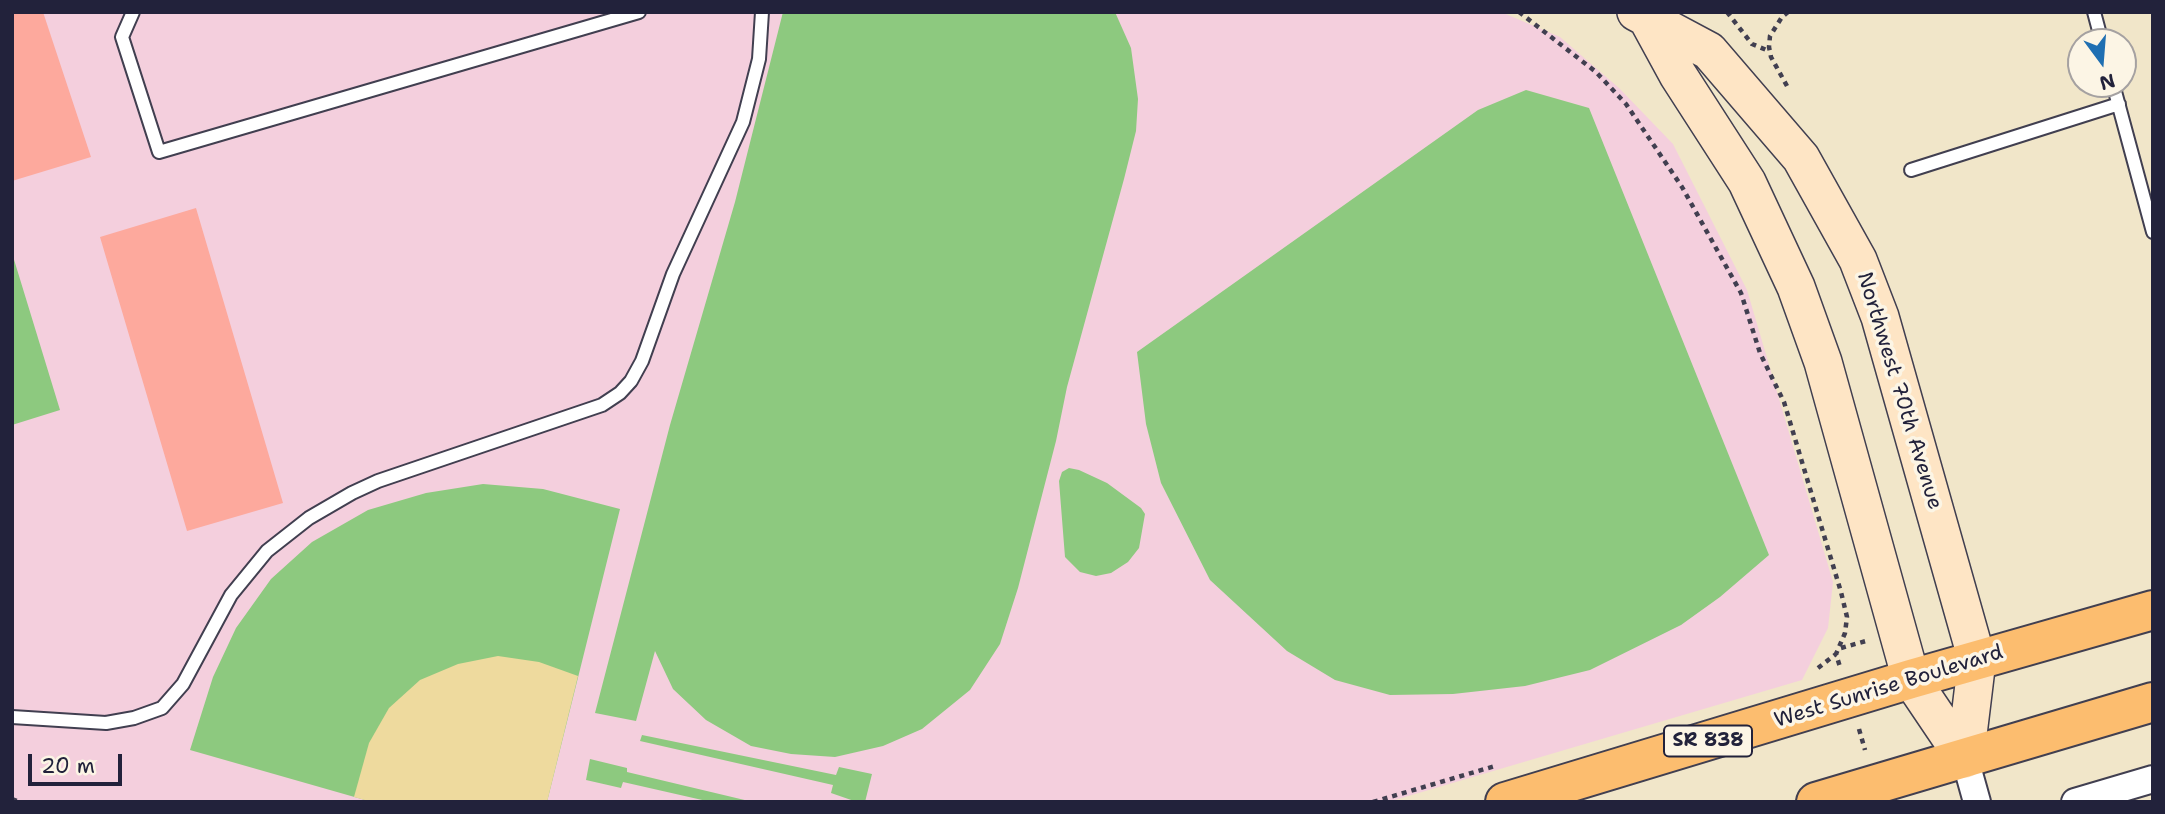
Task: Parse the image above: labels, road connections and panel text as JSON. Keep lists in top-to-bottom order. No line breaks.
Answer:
{"streets":{"highway":["West Sunrise Boulevard","SR 838"],"street":["Northwest 70th Avenue"]},"crossings":[["Northwest 70th Avenue","West Sunrise Boulevard"]],"scale_bar":"20 m","north":"bottom"}
